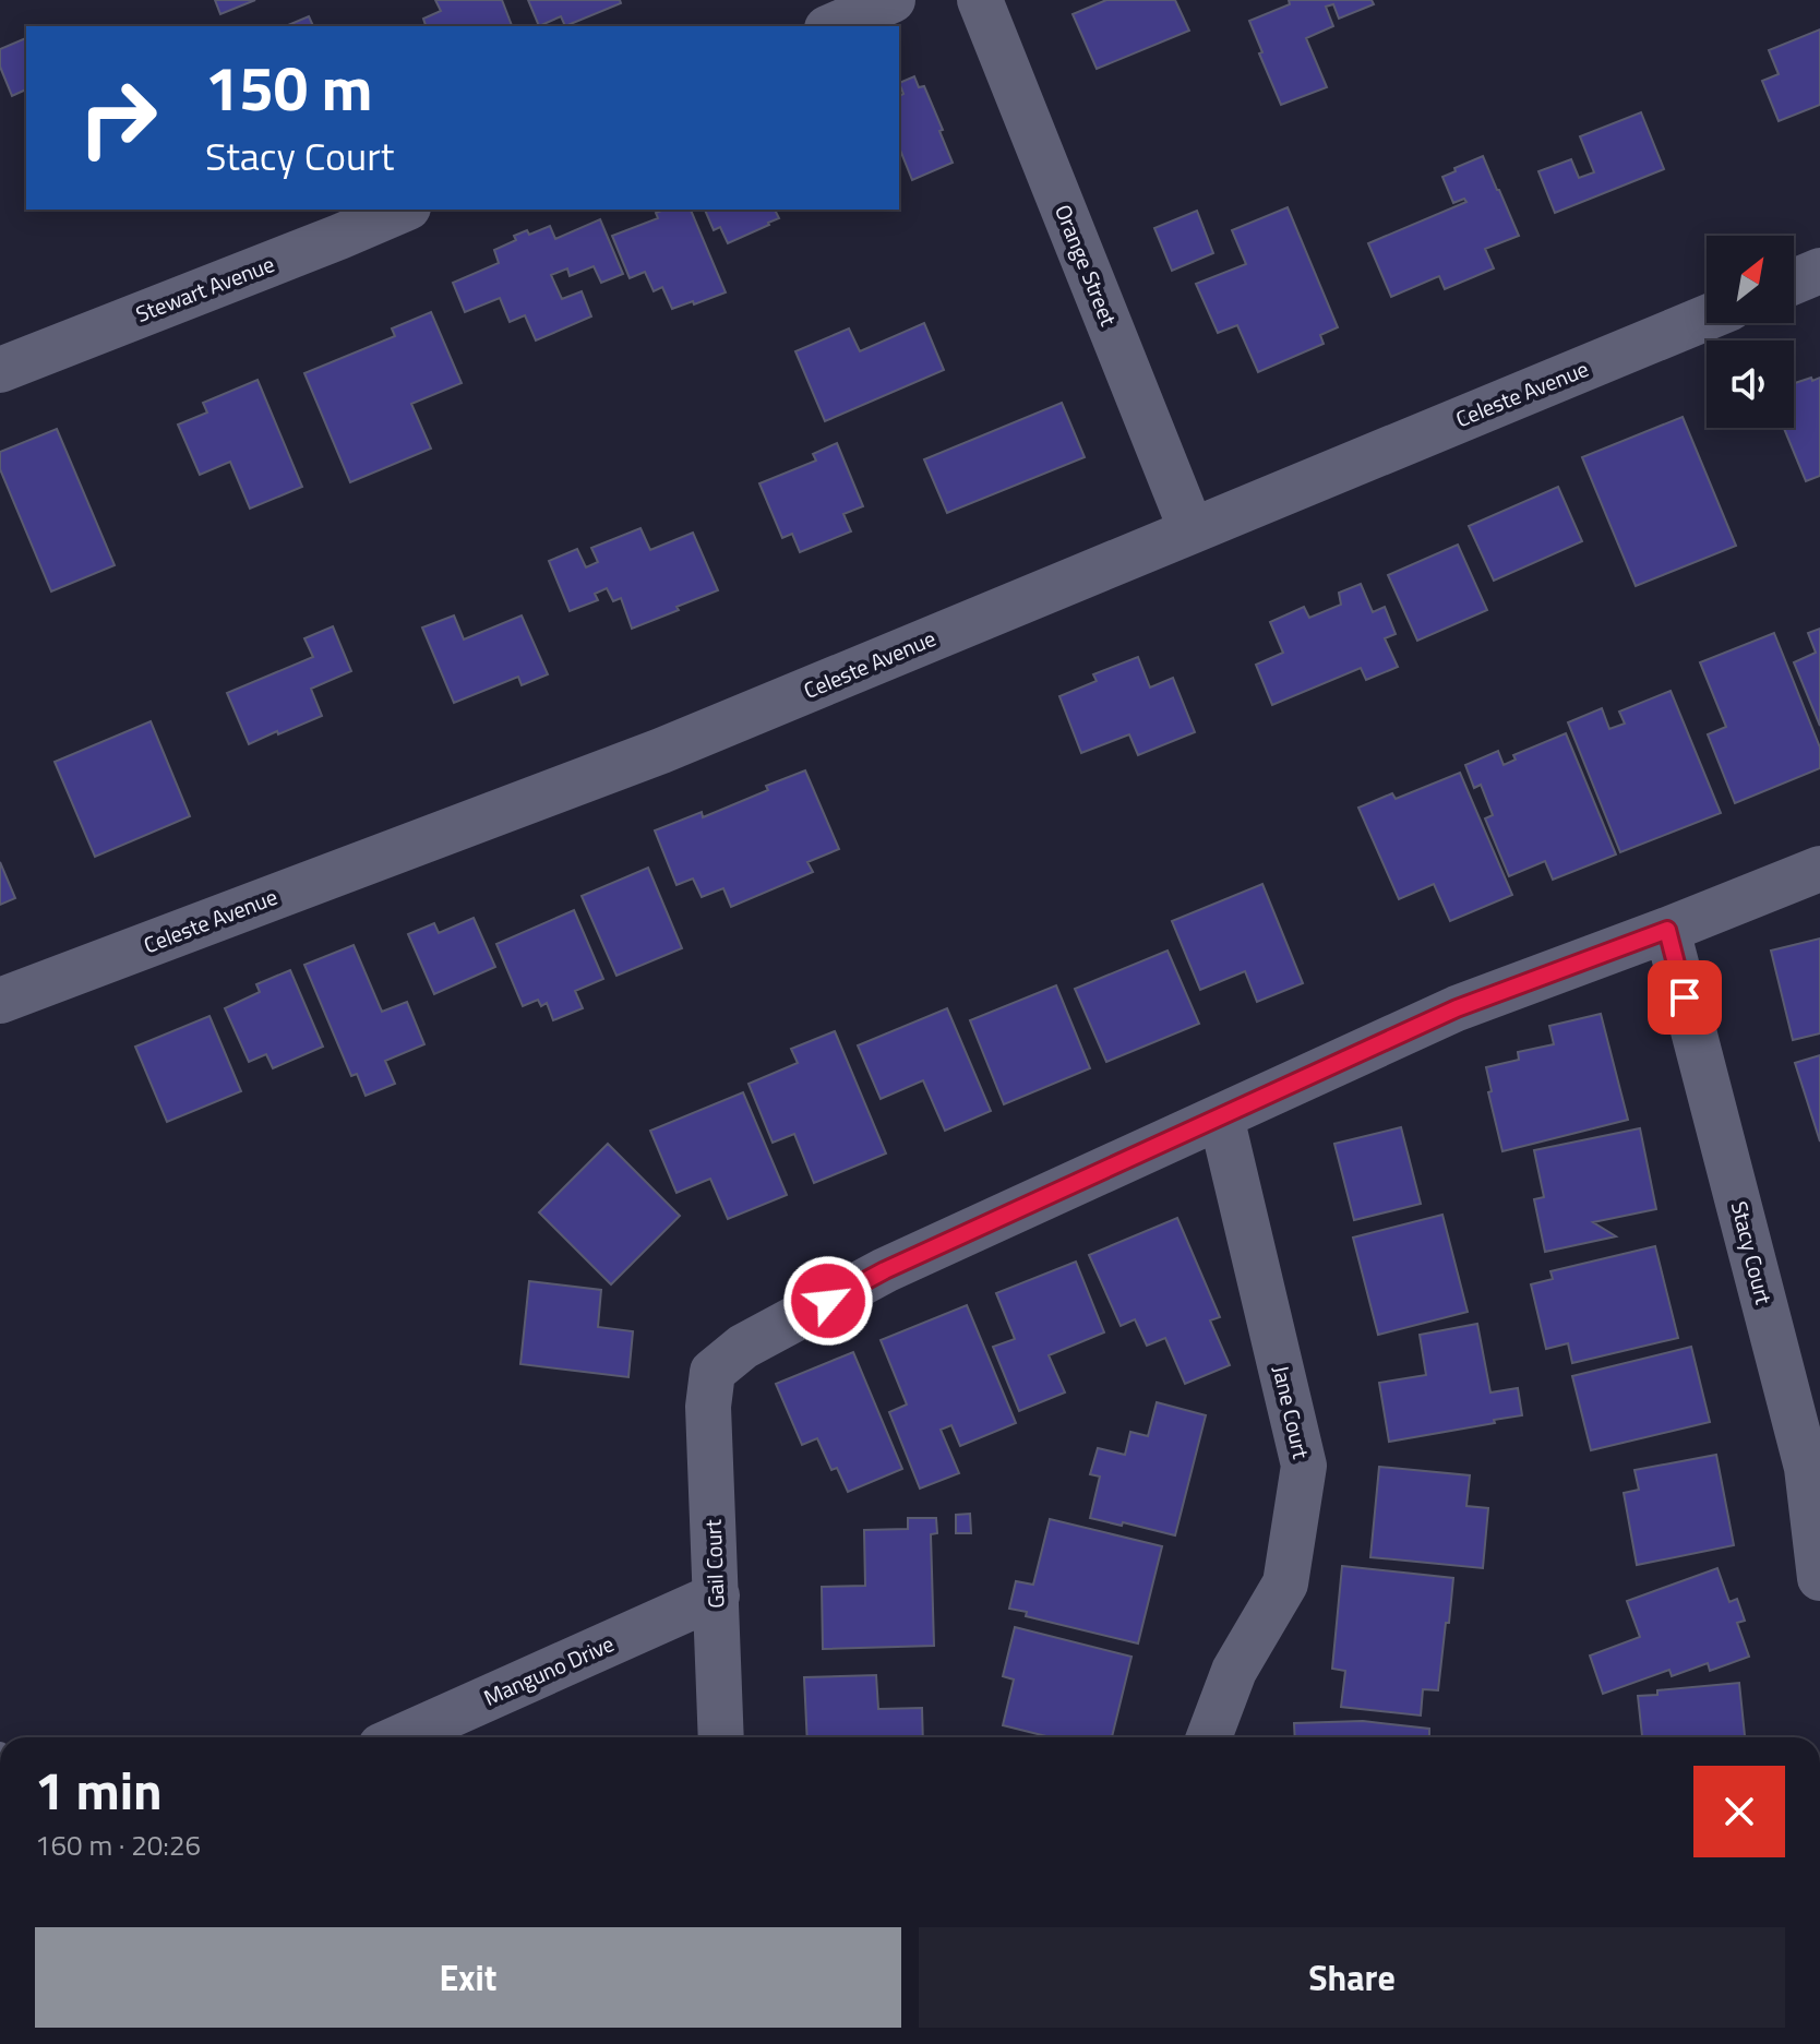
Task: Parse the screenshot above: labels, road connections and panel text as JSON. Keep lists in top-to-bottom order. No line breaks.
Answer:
{"streets":{"street":["Orange Street","Stewart Avenue","Celeste Avenue","Stacy Court","Jane Court","Gail Court","Manguno Drive"]},"crossings":[["Orange Street","Celeste Avenue"],["Jane Court","Gail Court"],["Gail Court","Manguno Drive"]],"north":"top right","page":{"turn":["150 m","Stacy Court"],"heading":["1 min","160 m · 20:26"],"buttons":["Exit","Share"]}}
